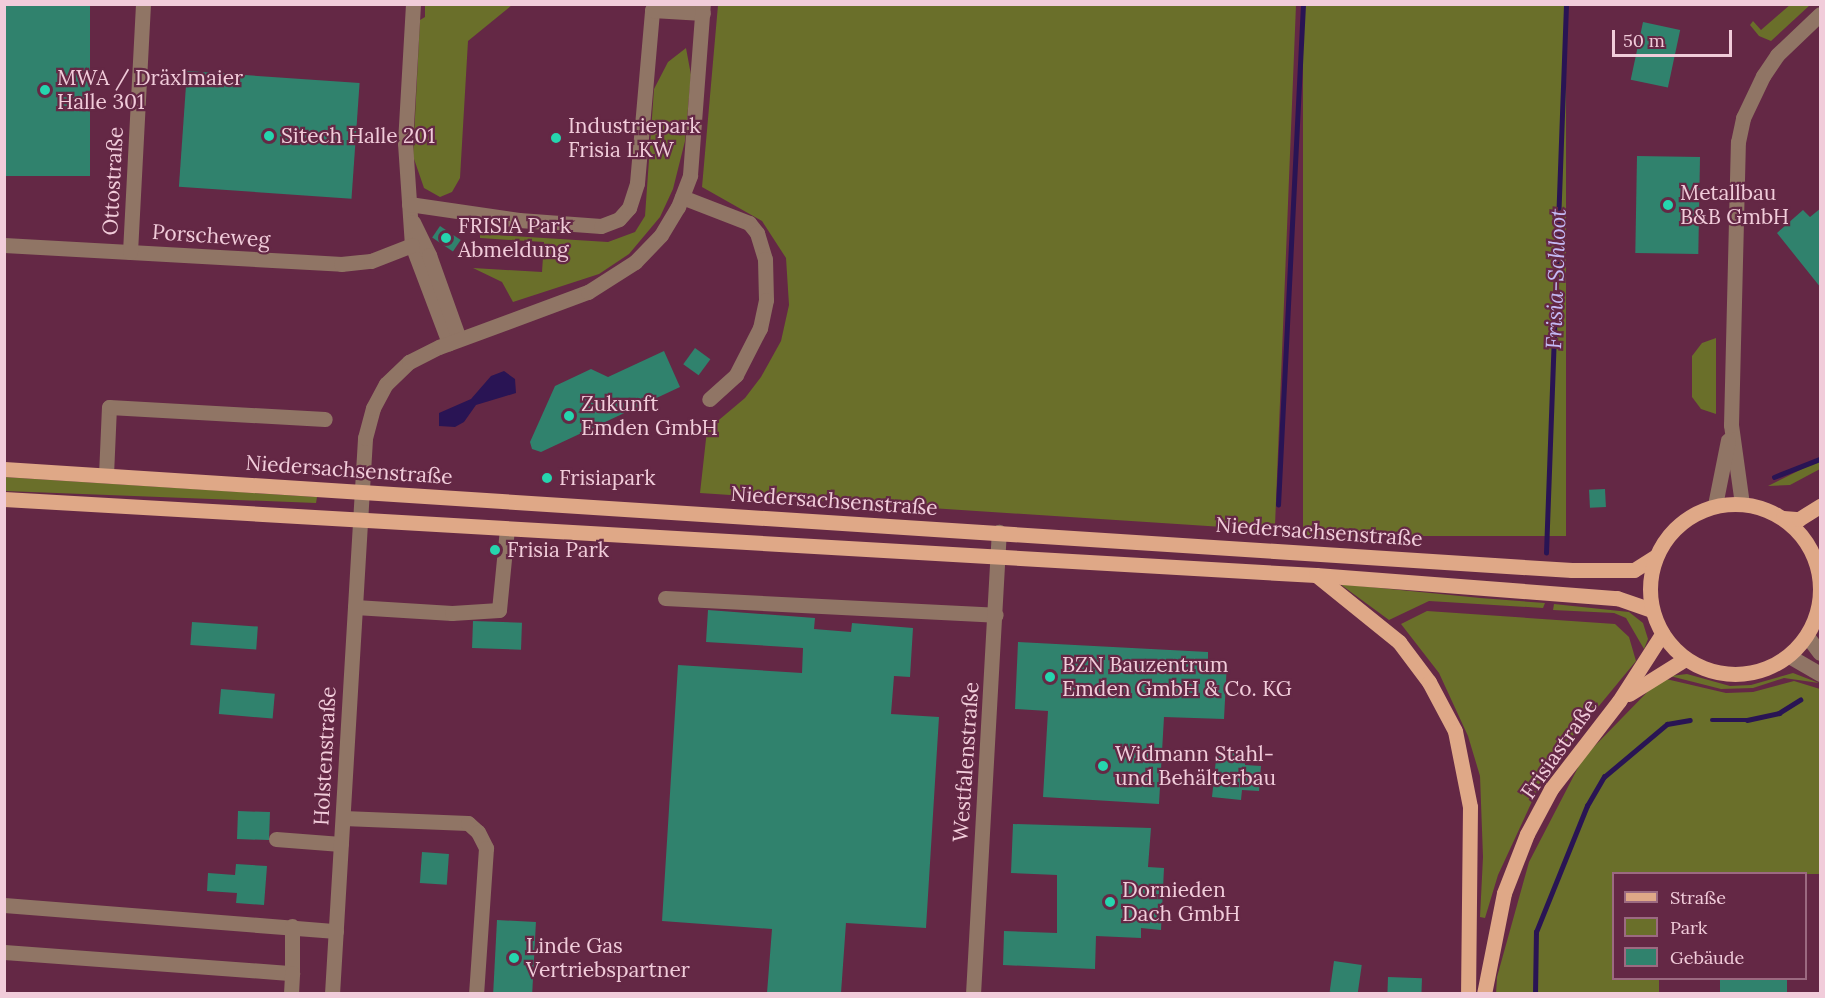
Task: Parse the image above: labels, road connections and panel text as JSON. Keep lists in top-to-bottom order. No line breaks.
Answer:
{"streets":{"main road":["Niedersachsenstraße","Frisiastraße"],"street":["Ottostraße","Porscheweg","Holstenstraße","Westfalenstraße"]},"crossings":[["Ottostraße","Porscheweg"],["Niedersachsenstraße","Frisiastraße"],["Niedersachsenstraße","Holstenstraße"],["Niedersachsenstraße","Westfalenstraße"]],"water":["Frisia-Schloot"],"places":["MWA / Dräxlmaier Halle 301","Sitech Halle 201","Industriepark Frisia LKW","Metallbau B&B GmbH","FRISIA Park Abmeldung","Zukunft Emden GmbH","Frisiapark","Frisia Park","BZN Bauzentrum Emden GmbH & Co. KG","Widmann Stahl- und Behälterbau","Dornieden Dach GmbH","Linde Gas Vertriebspartner"],"legend":["Straße","Park","Gebäude"],"scale_bar":"50 m"}
